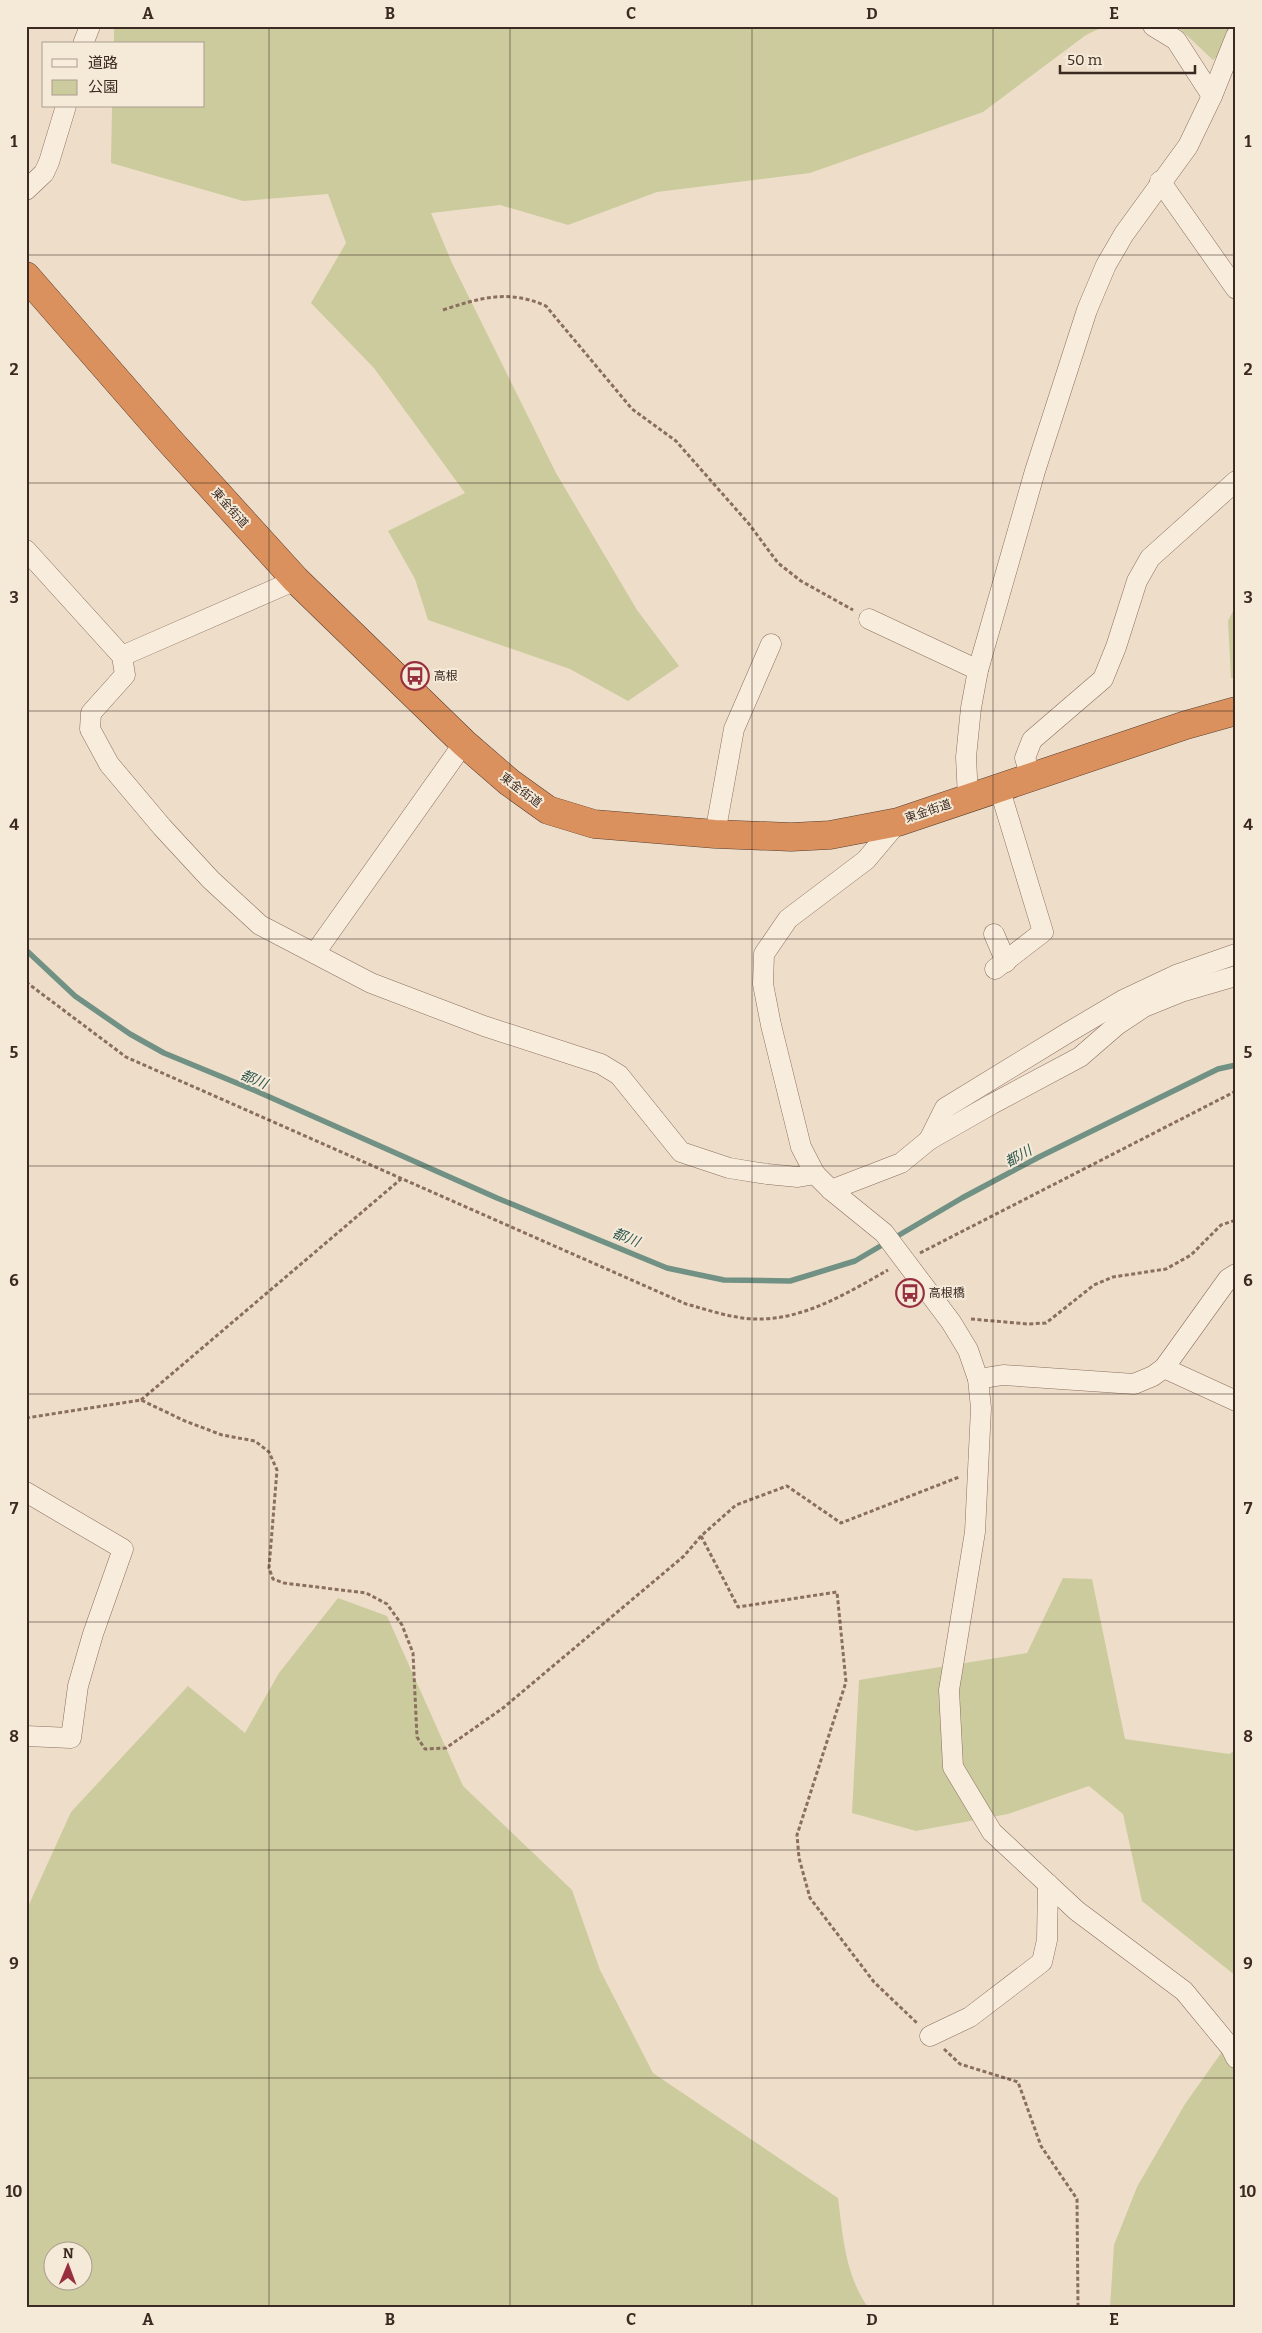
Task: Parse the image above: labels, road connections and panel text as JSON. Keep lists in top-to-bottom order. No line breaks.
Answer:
{"streets":{"highway":["東金街道"]},"water":["都川"],"places":{"bus stop":["高根","高根橋"]},"legend":["道路","公園"],"scale_bar":"50 m","north":"top","grid":{"columns":["A","B","C","D","E"],"rows":["1","2","3","4","5","6","7","8","9","10"]}}
